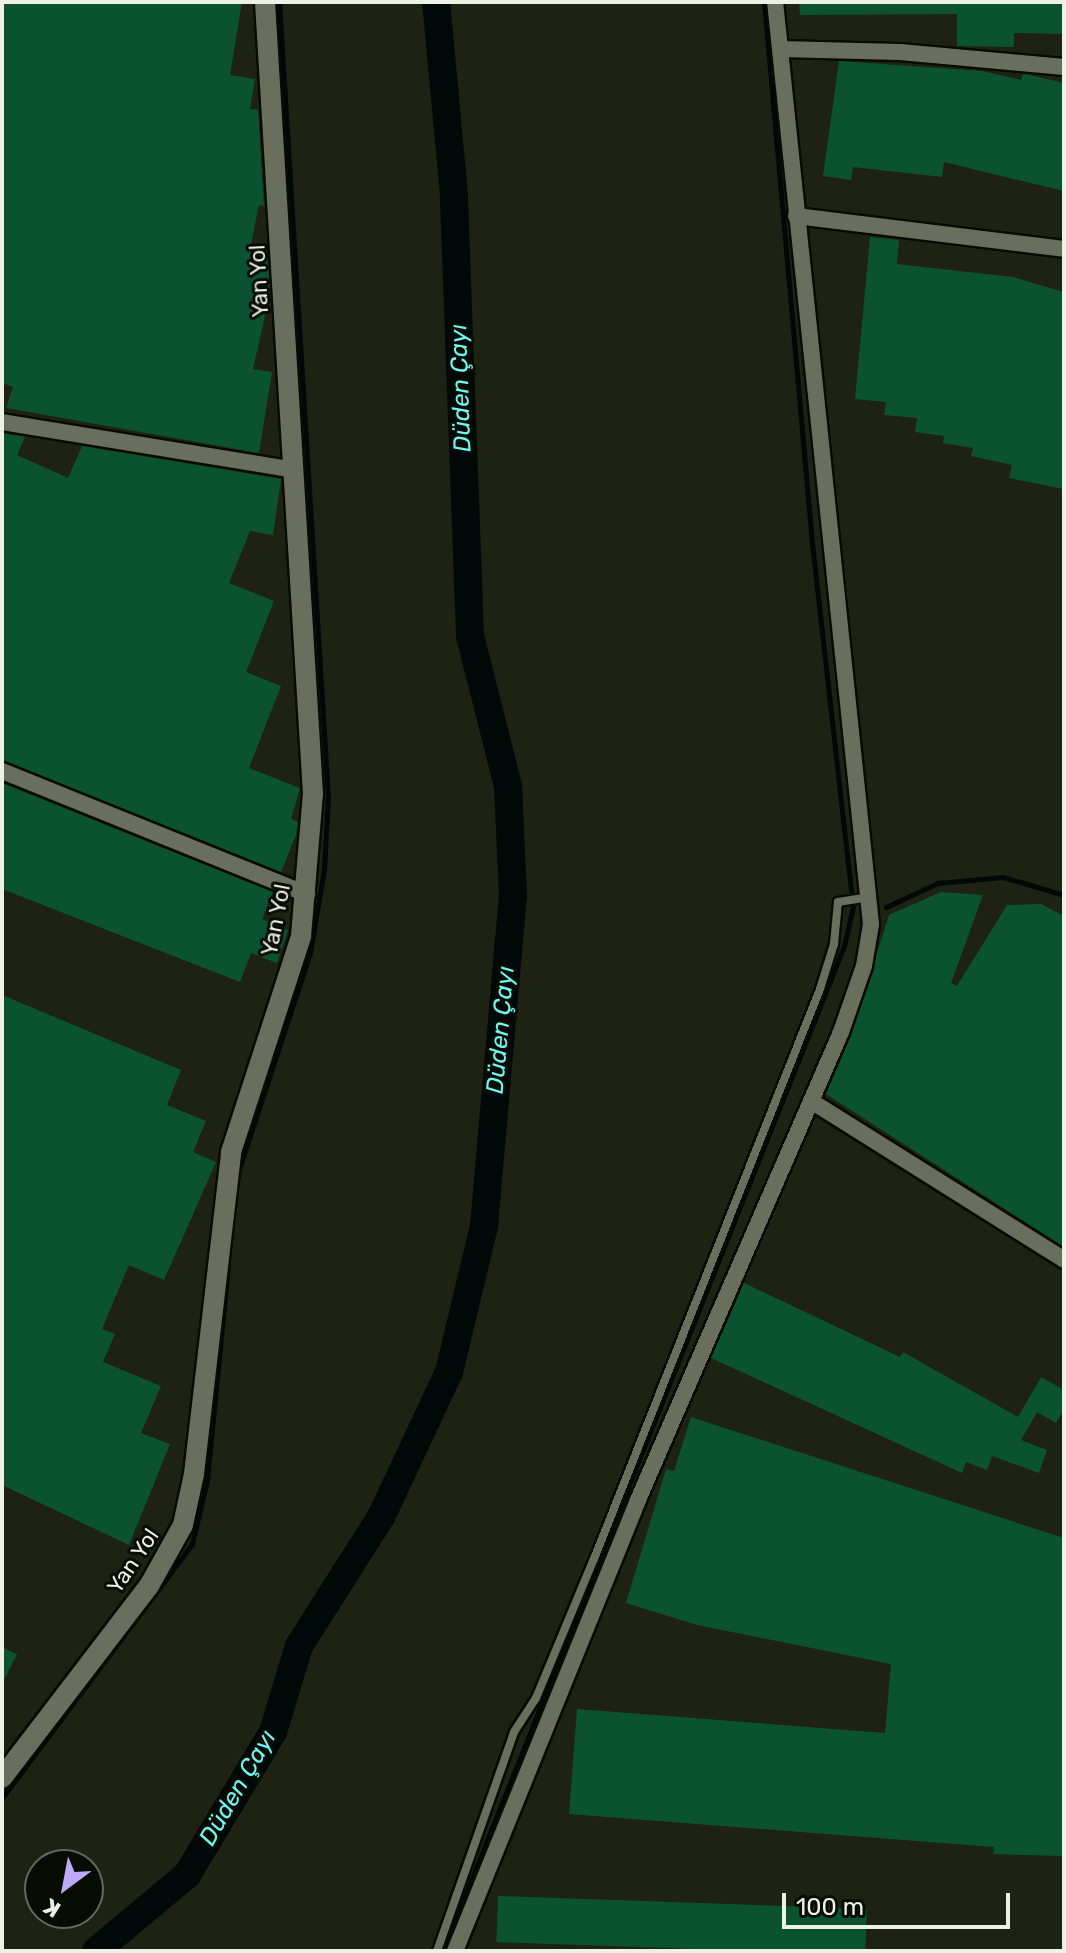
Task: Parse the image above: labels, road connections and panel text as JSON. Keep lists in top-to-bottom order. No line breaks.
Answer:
{"streets":{"street":["Yan Yol"]},"water":["Düden Çayı"],"scale_bar":"100 m","north":"bottom left"}
